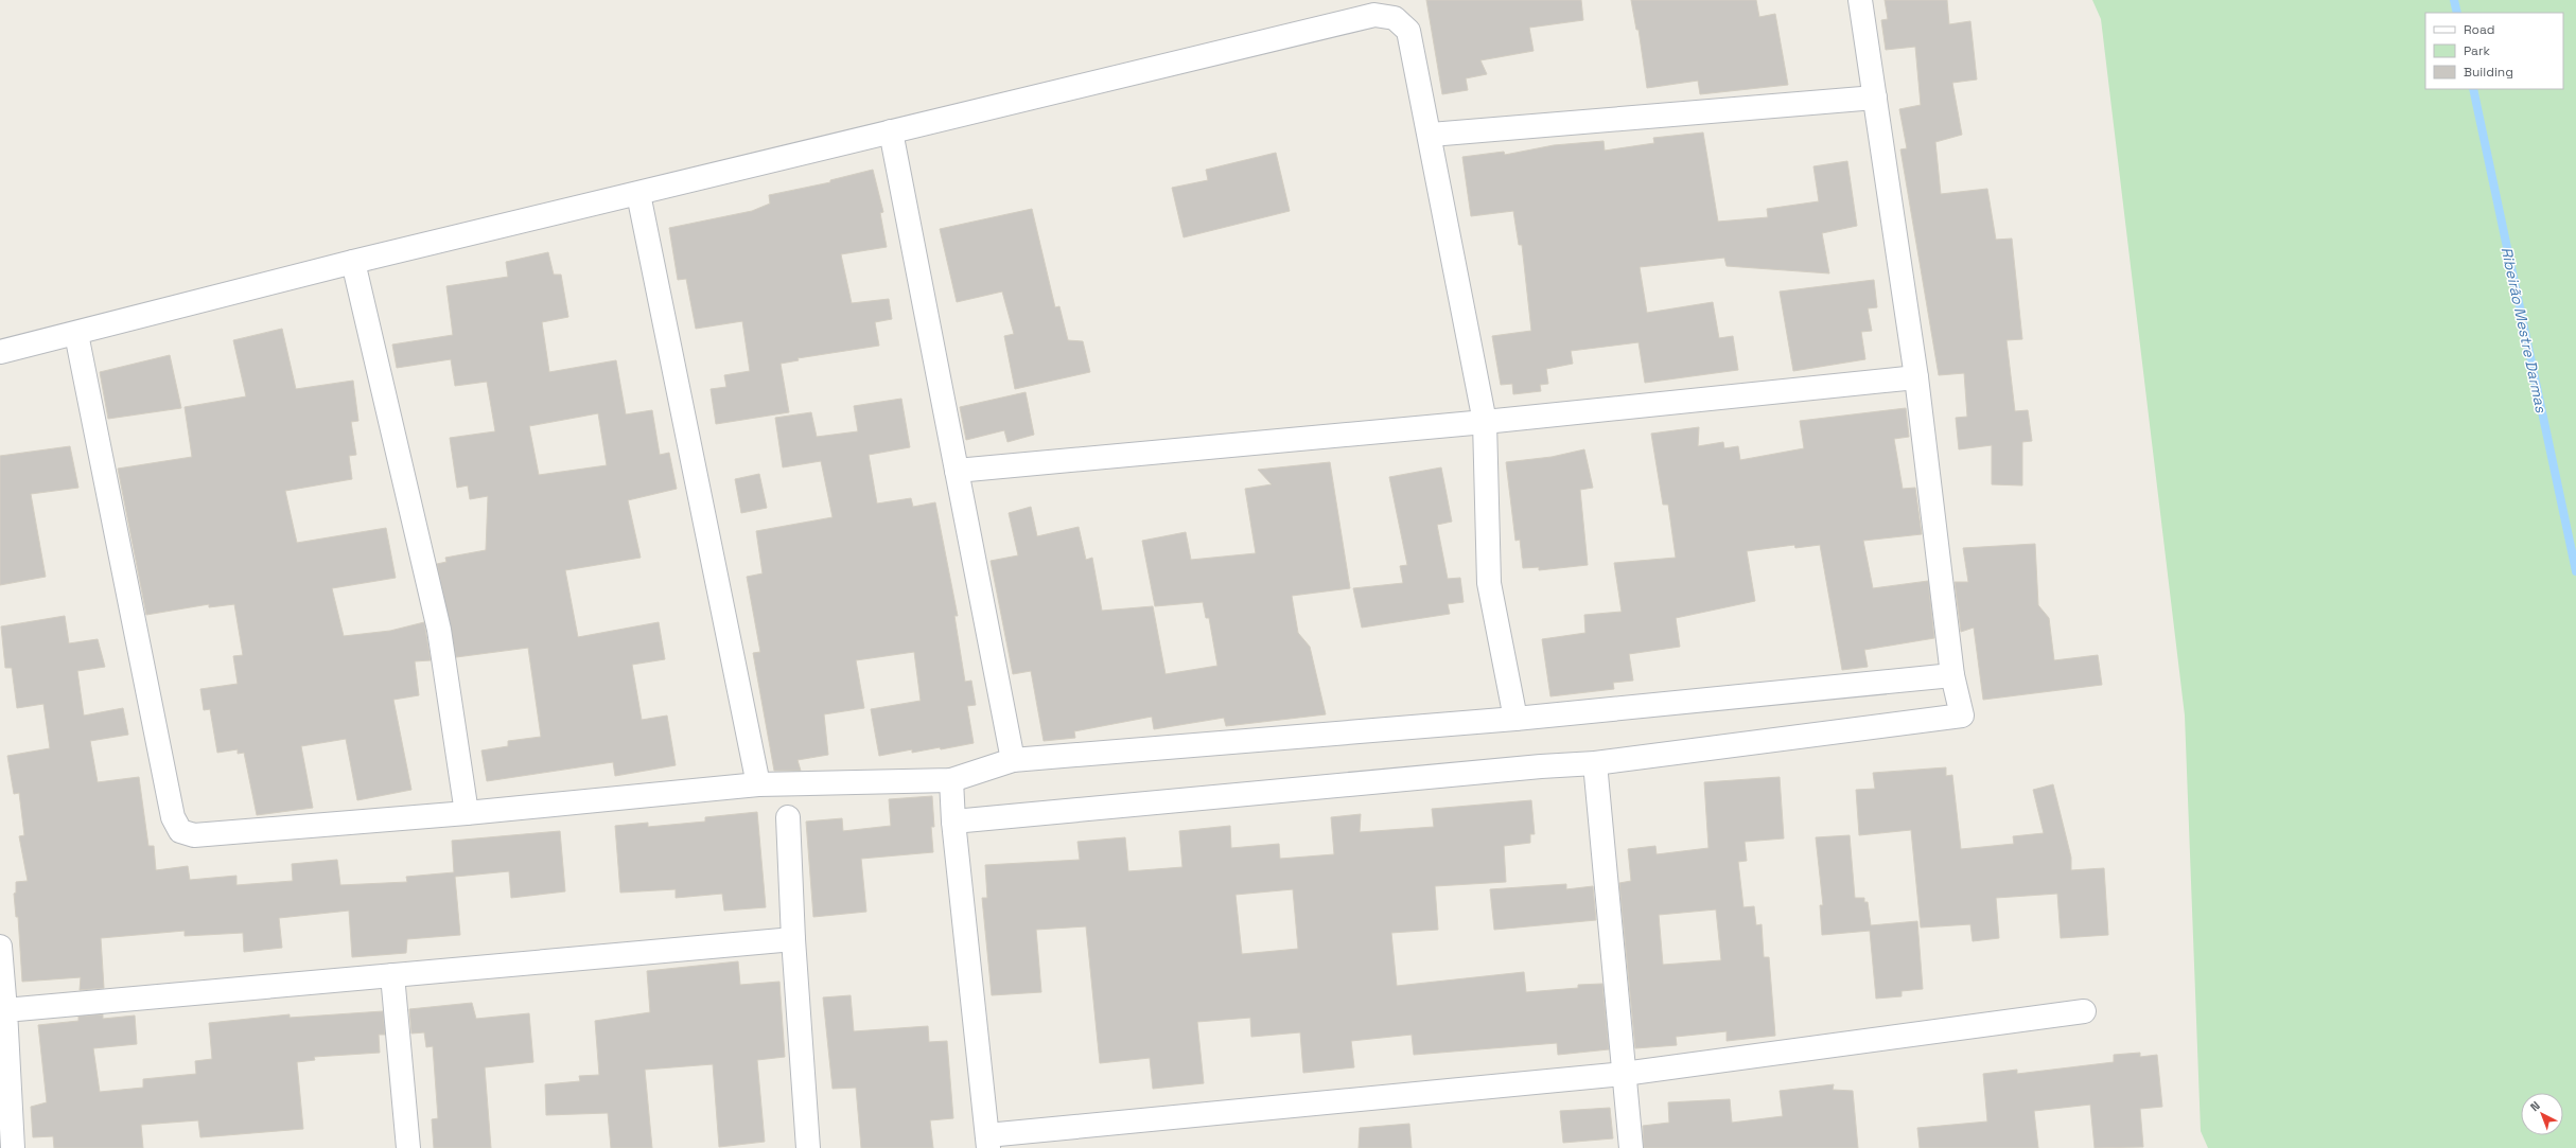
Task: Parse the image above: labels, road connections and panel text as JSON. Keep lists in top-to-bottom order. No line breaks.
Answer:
{"water":["Ribeirão Mestre Darmas"],"legend":["Road","Park","Building"],"north":"top left"}
